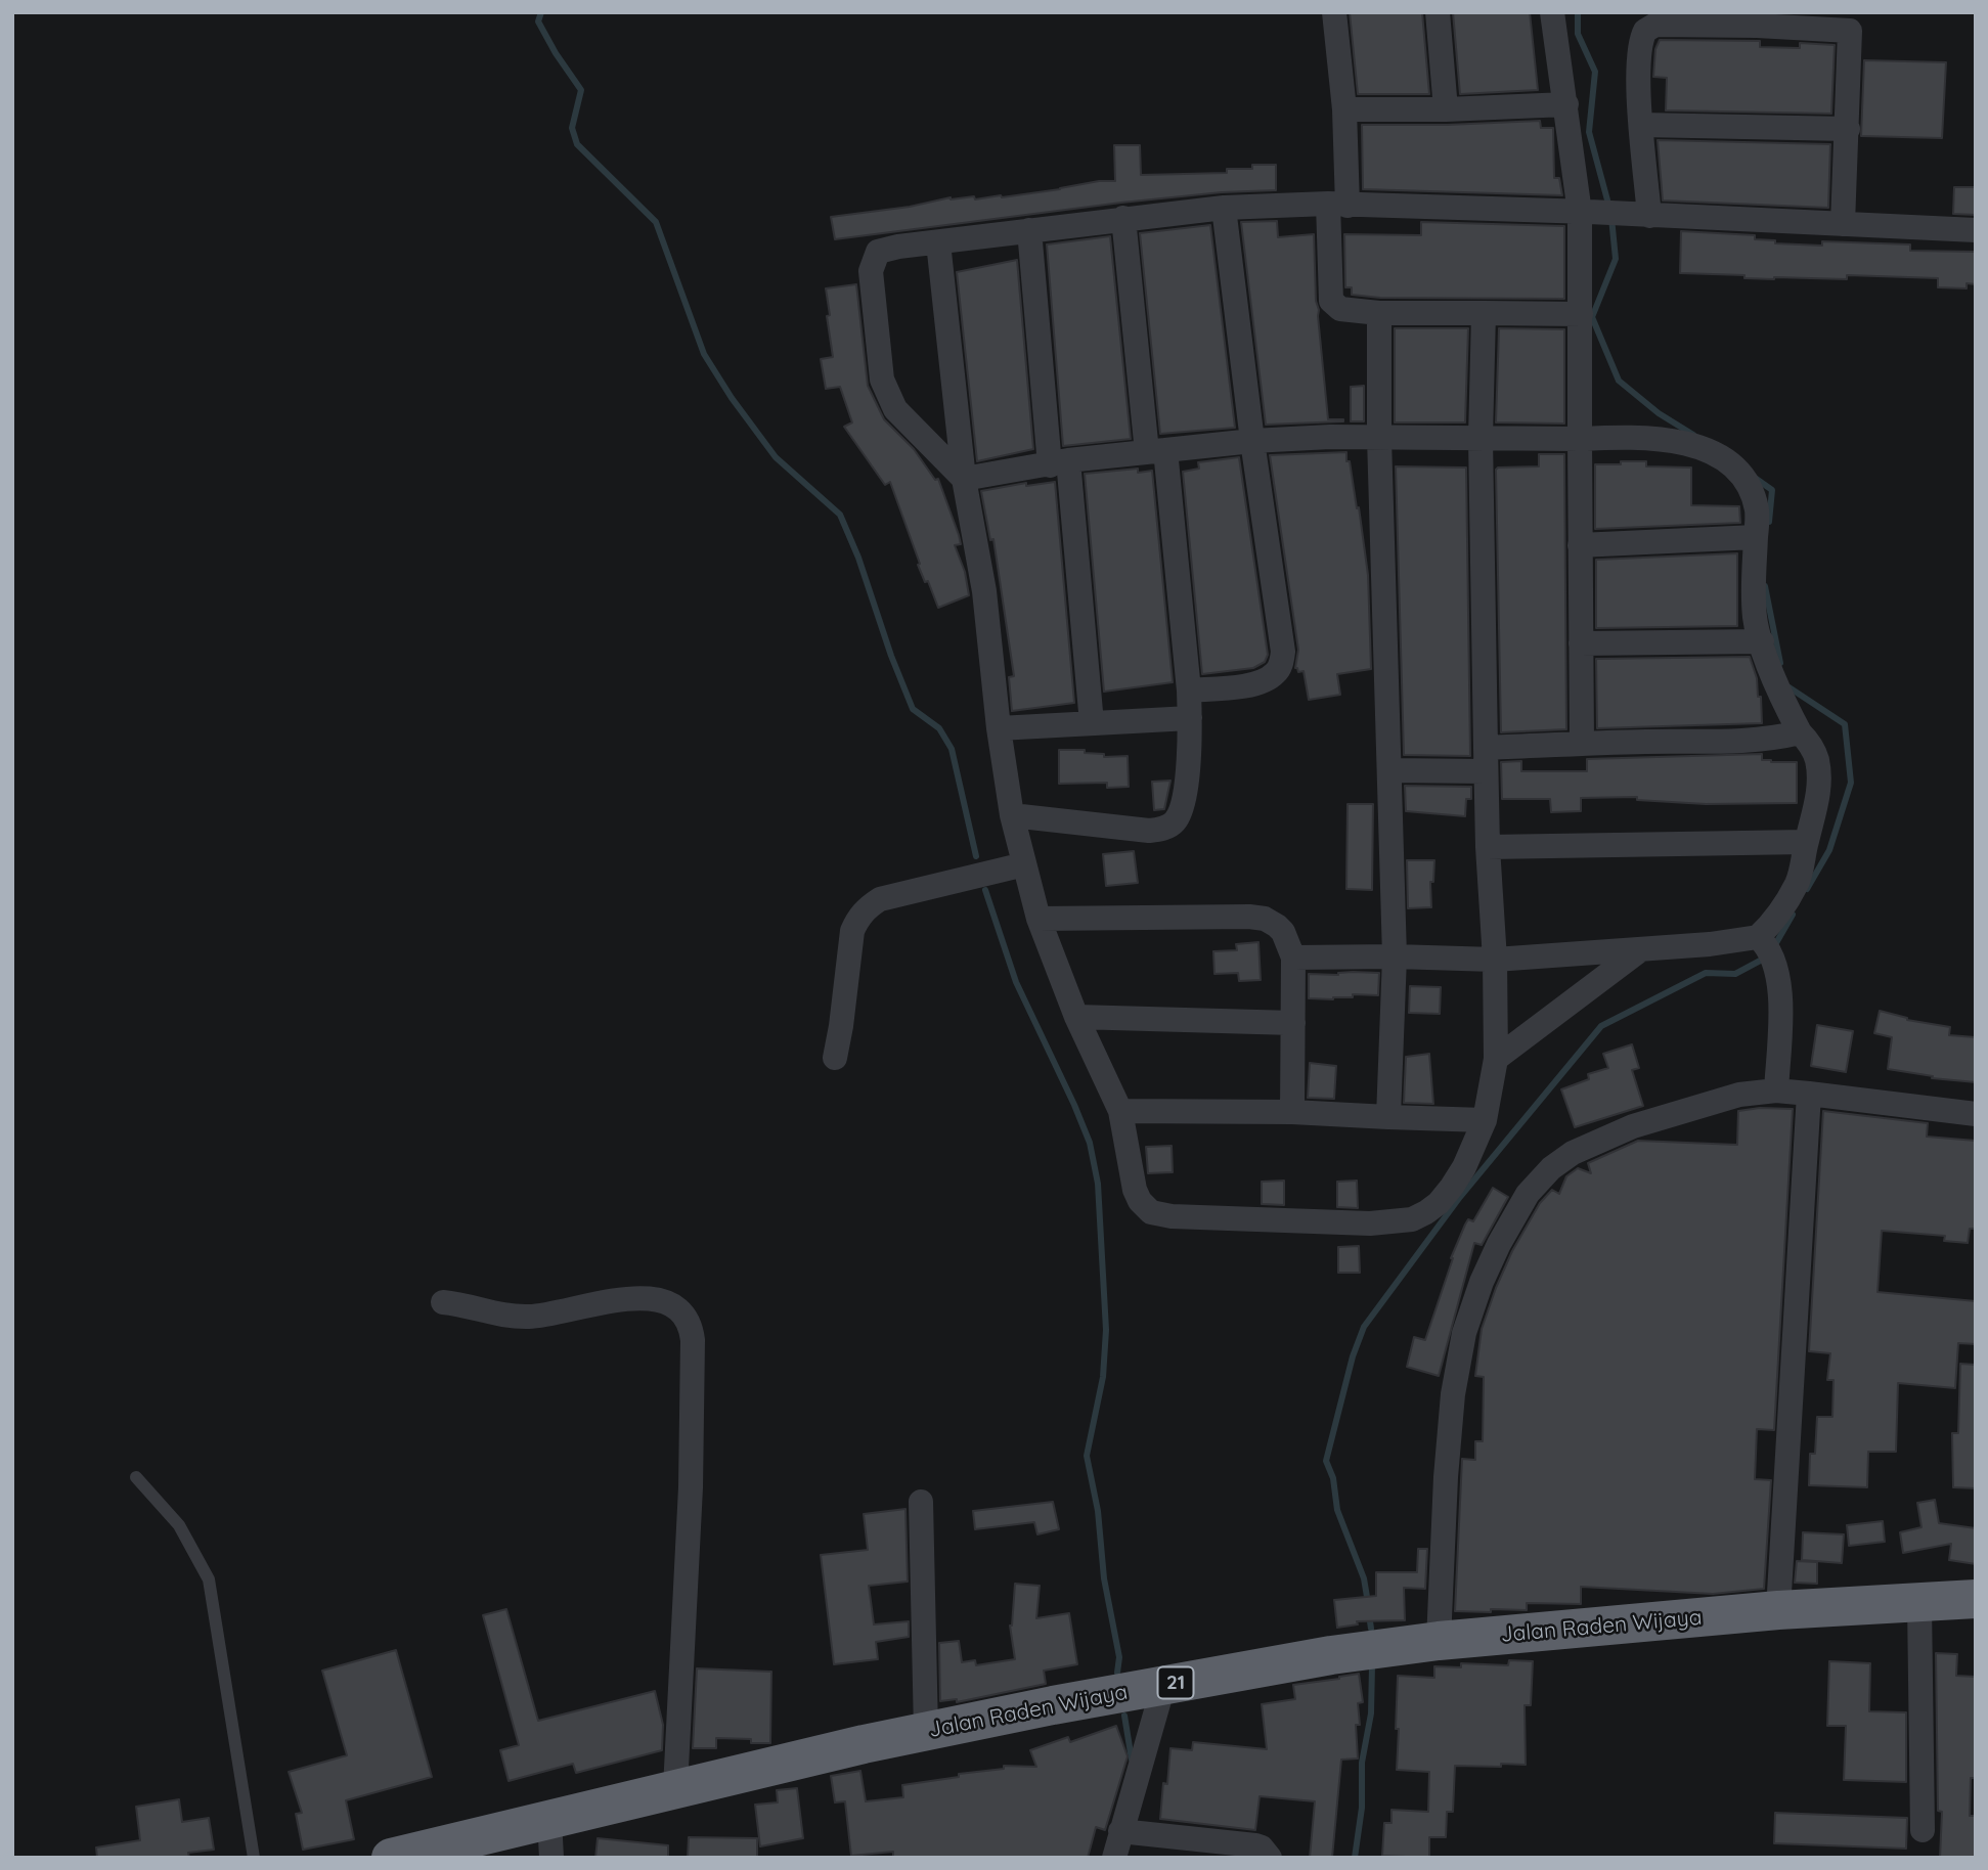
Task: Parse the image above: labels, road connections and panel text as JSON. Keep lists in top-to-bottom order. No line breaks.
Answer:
{"streets":{"highway":["Jalan Raden Wijaya","21"]}}
